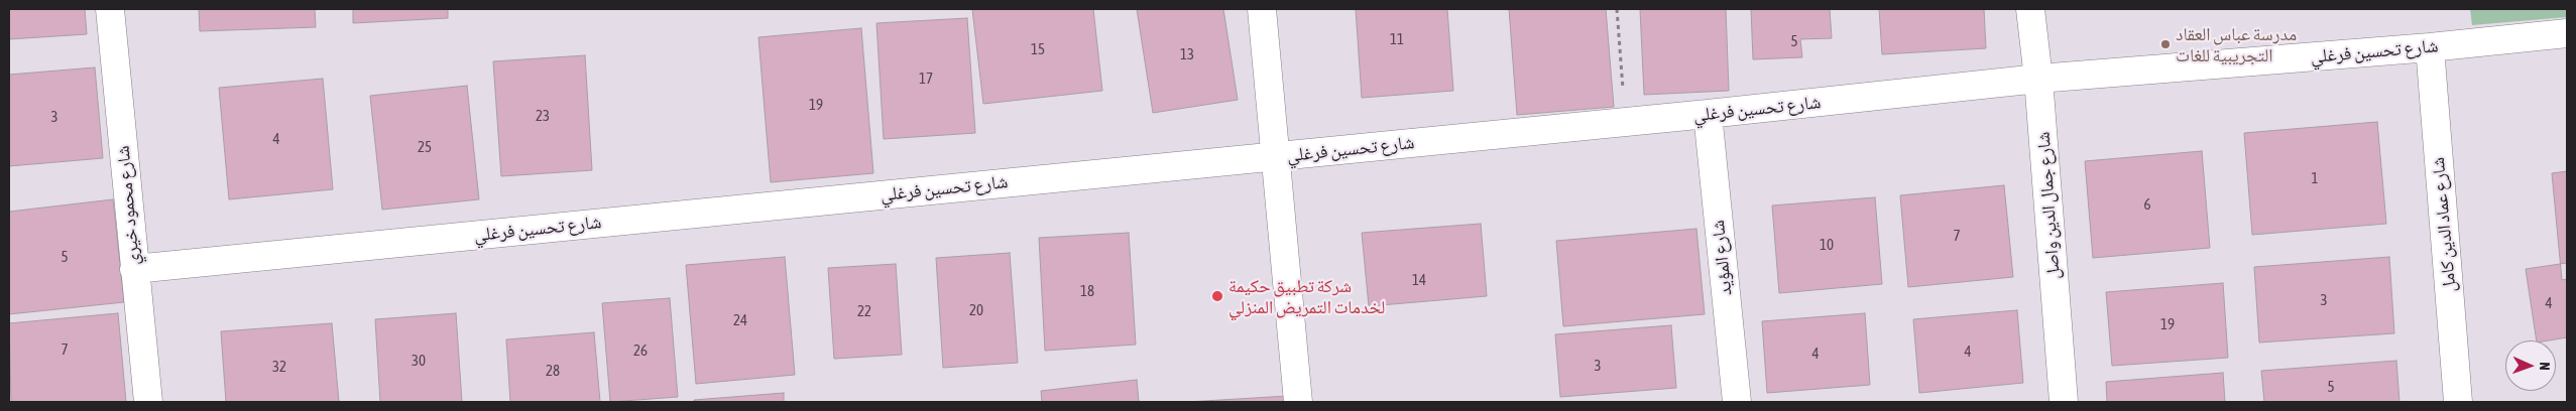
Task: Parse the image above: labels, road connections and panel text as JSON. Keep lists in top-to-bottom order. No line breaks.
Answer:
{"streets":{"street":["شارع تحسين فرغلي","شارع محمود خيري","شارع جمال الدين واصل","شارع عماد الدين كامل","شارع المؤيد"]},"crossings":[["شارع تحسين فرغلي","شارع محمود خيري"],["شارع تحسين فرغلي","شارع جمال الدين واصل"],["شارع تحسين فرغلي","شارع عماد الدين كامل"],["شارع تحسين فرغلي","شارع المؤيد"]],"places":["مدرسة عباس العقاد التجريبية للغات","شركة تطبيق حكيمة لخدمات التمريض المنزلي"],"house_numbers":["11","5","15","13","17","19","23","3","4","25","1","6","7","10","5","14","18","3","4","20","22","24","19","7","26","4","4","30","3","32","28","5"],"north":"right"}
